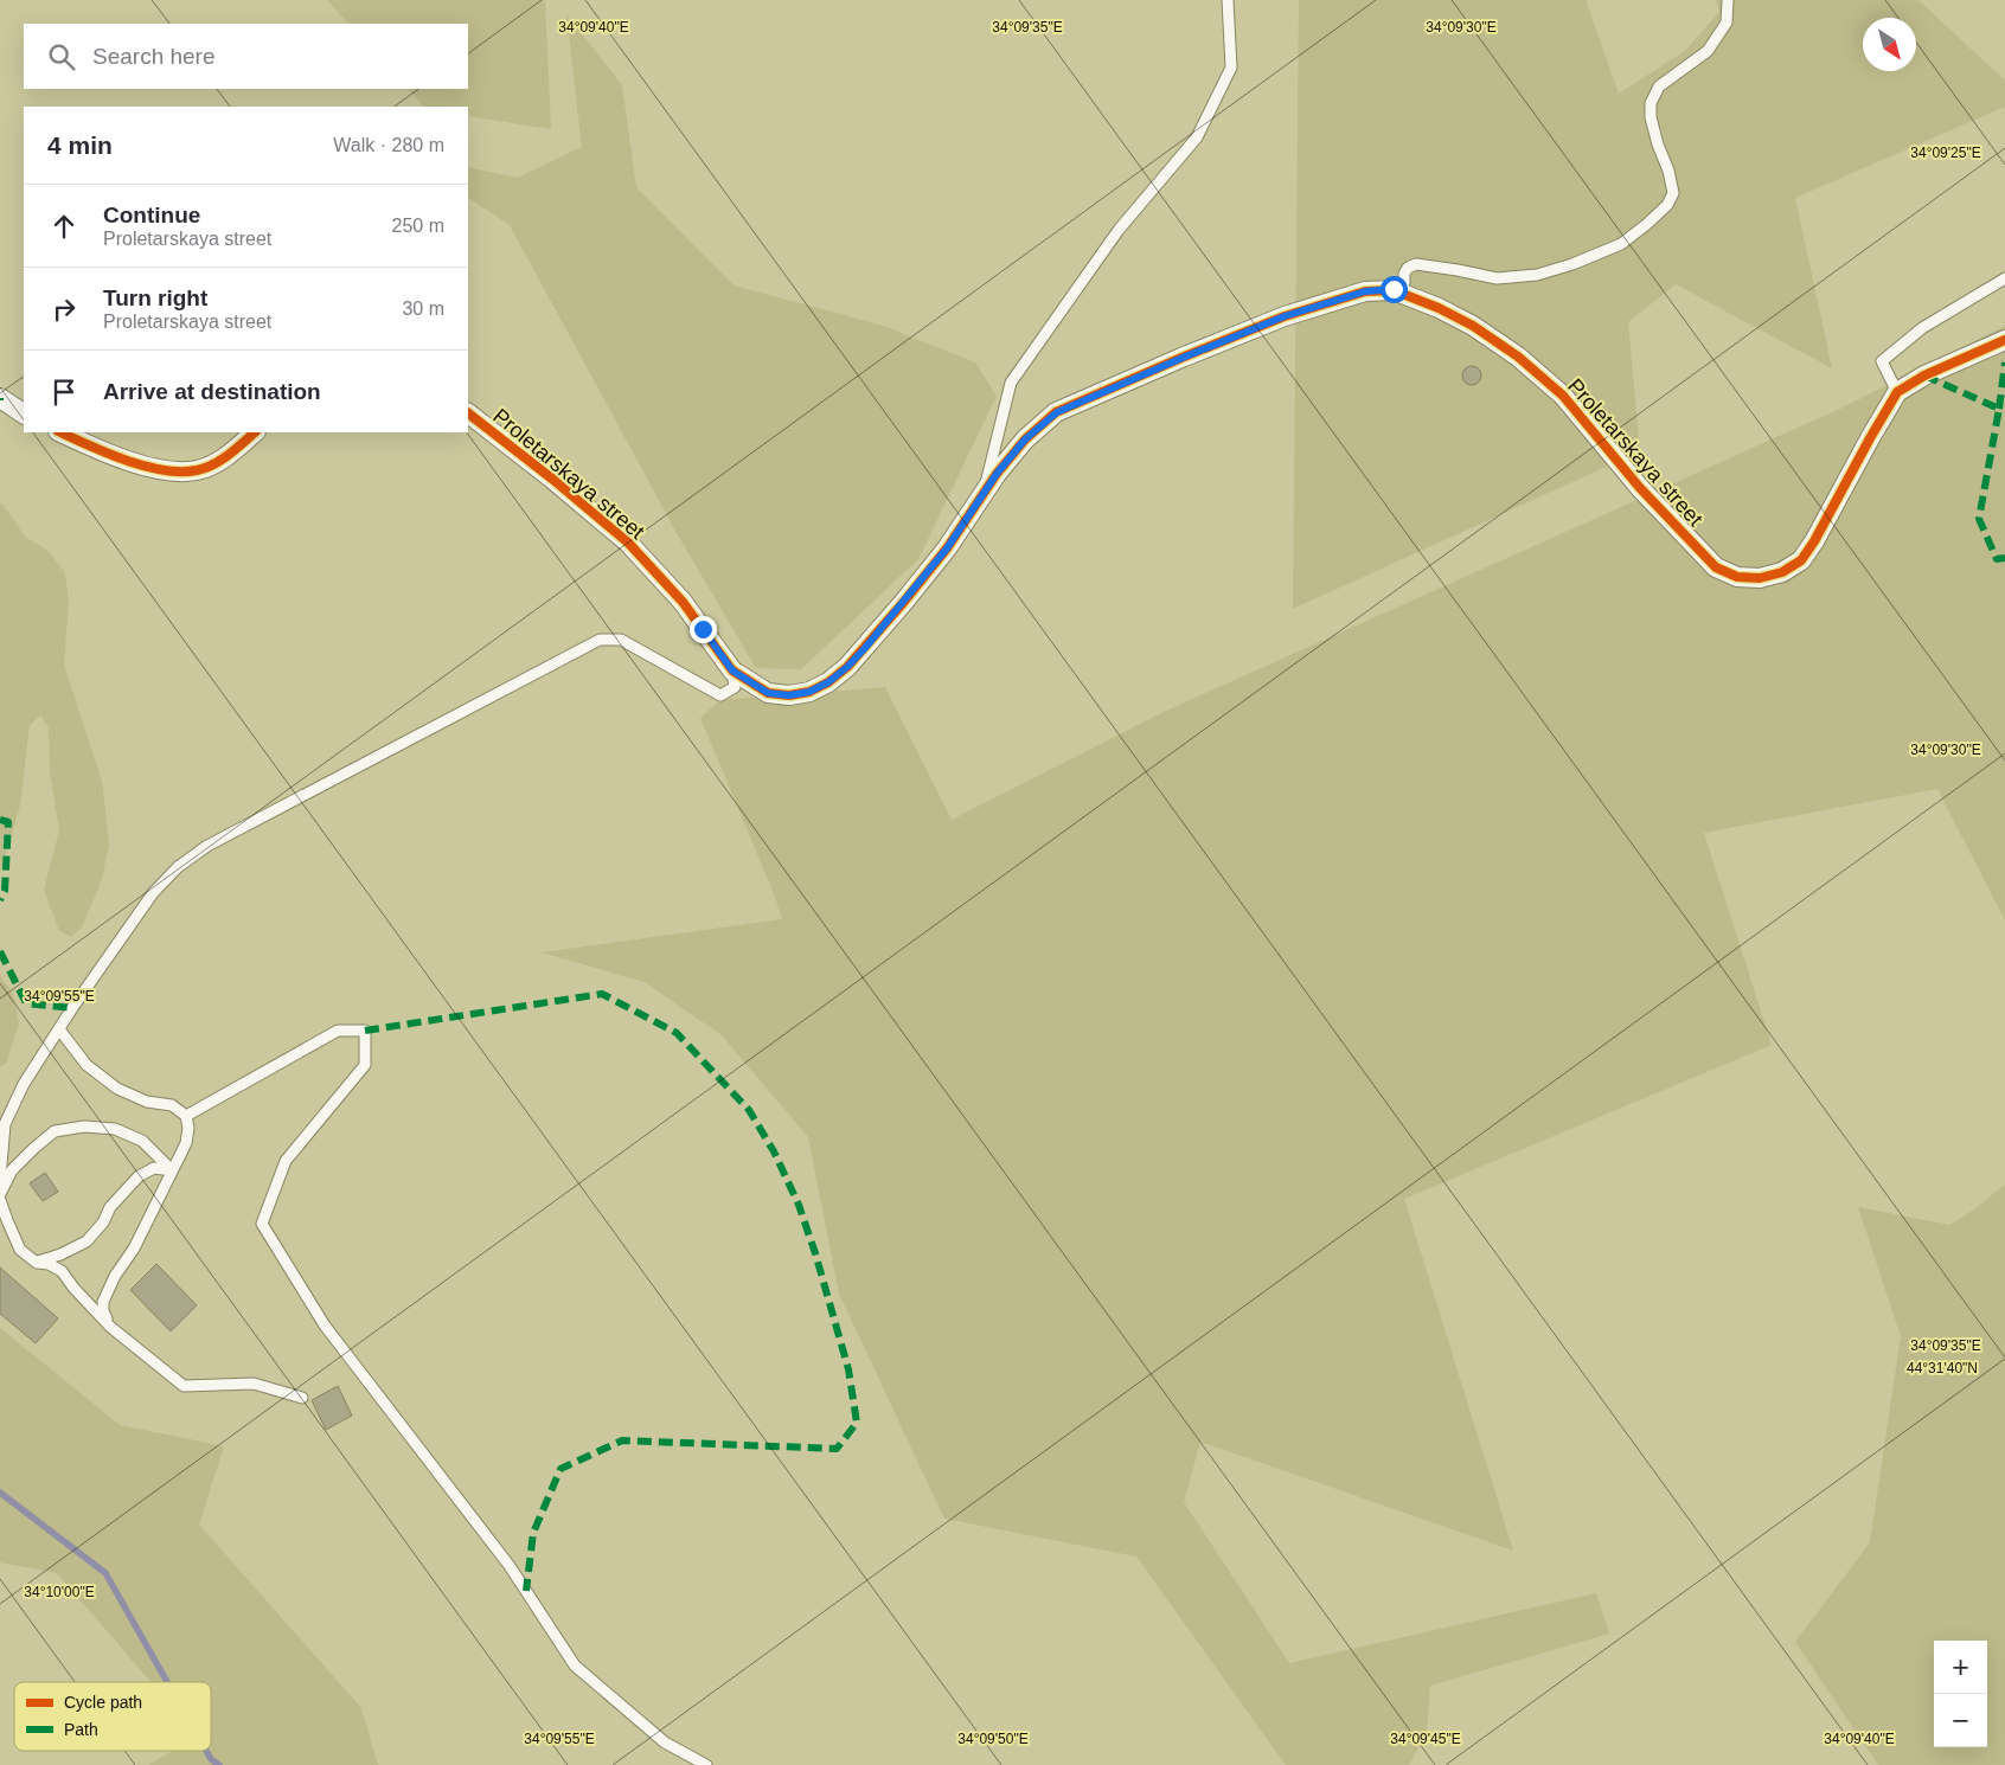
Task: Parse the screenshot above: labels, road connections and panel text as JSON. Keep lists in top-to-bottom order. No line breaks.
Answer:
{"streets":{"street":["Proletarskaya street"]},"legend":["Cycle path","Path"],"north":"bottom right","page":{"search":"Search here","heading":["4 min","Walk · 280 m"],"list":[["Continue","Proletarskaya street","250 m"],["Turn right","Proletarskaya street","30 m"],"Arrive at destination"],"map_buttons":["+","−"]},"coordinates":["34°09'40\"E","34°09'35\"E","34°09'30\"E","34°09'25\"E","34°09'55\"E","44°31'40\"N","34°10'00\"E","34°09'50\"E","34°09'45\"E"]}
